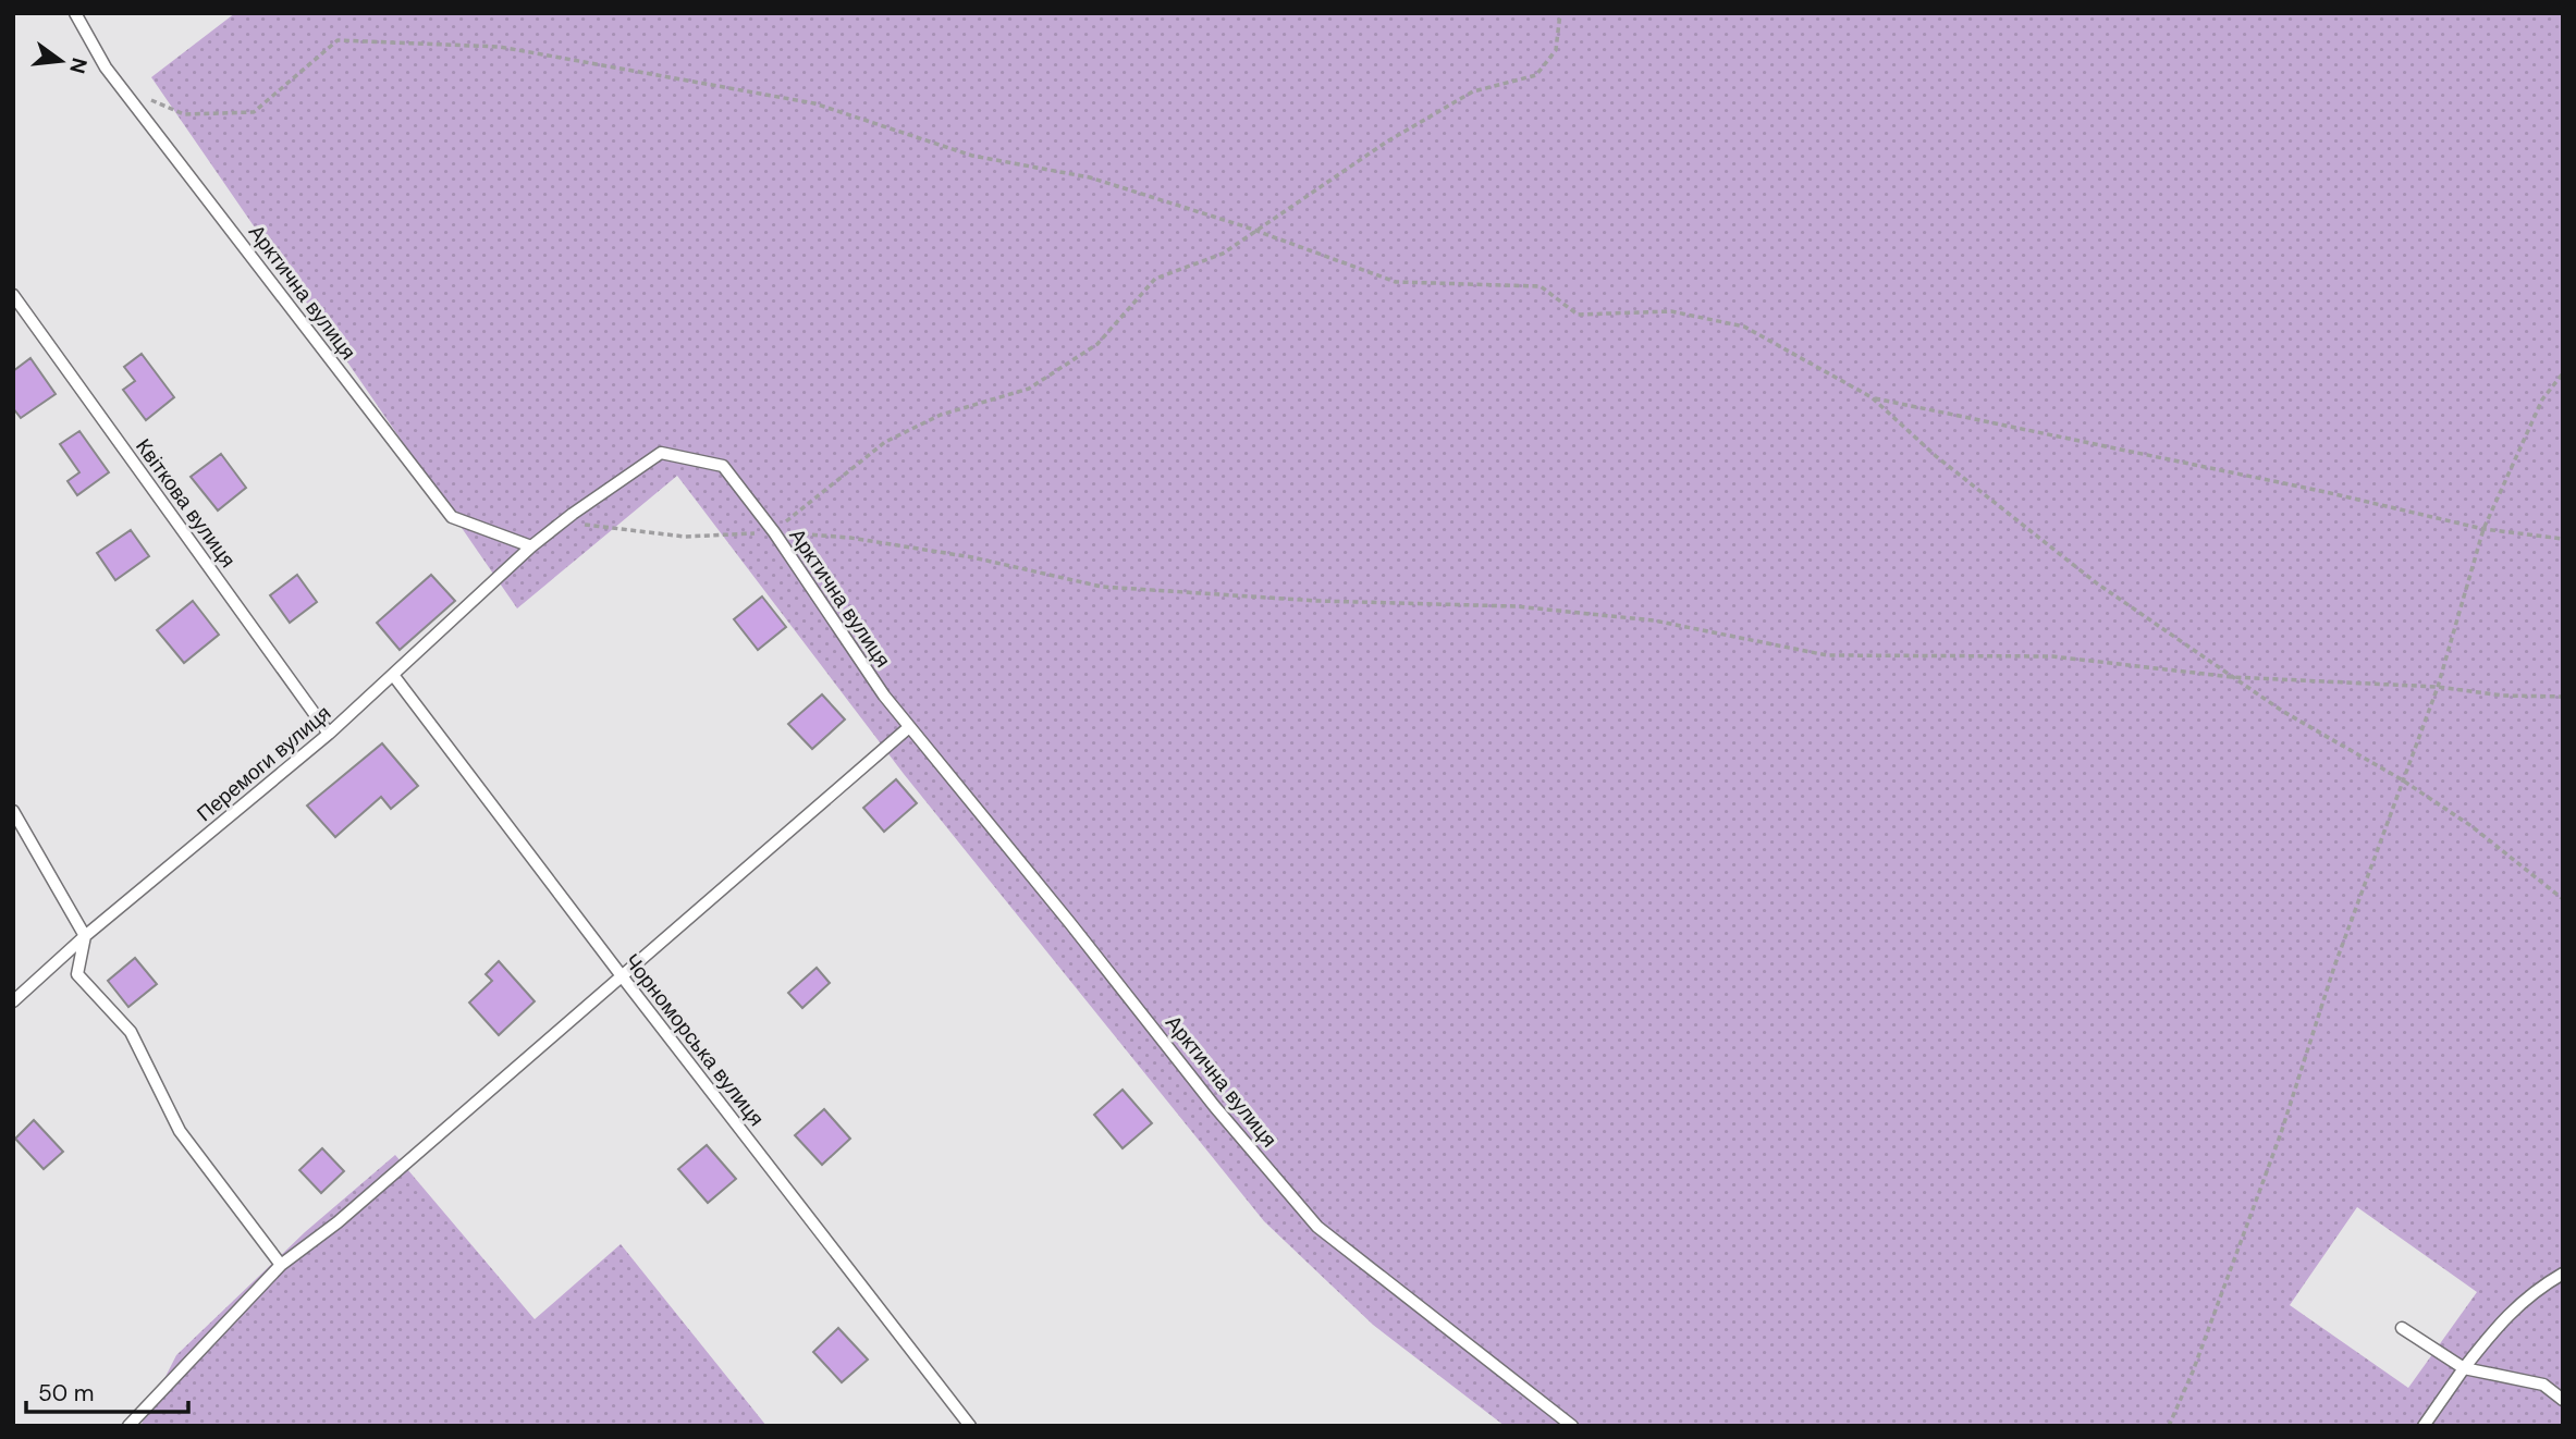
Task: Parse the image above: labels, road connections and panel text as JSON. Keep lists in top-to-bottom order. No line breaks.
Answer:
{"streets":{"lane":["Арктична вулиця","Квіткова вулиця","Перемоги вулиця","Чорноморська вулиця"]},"crossings":[["Арктична вулиця","Перемоги вулиця"],["Квіткова вулиця","Перемоги вулиця"],["Перемоги вулиця","Чорноморська вулиця"]],"scale_bar":"50 m","north":"right"}
